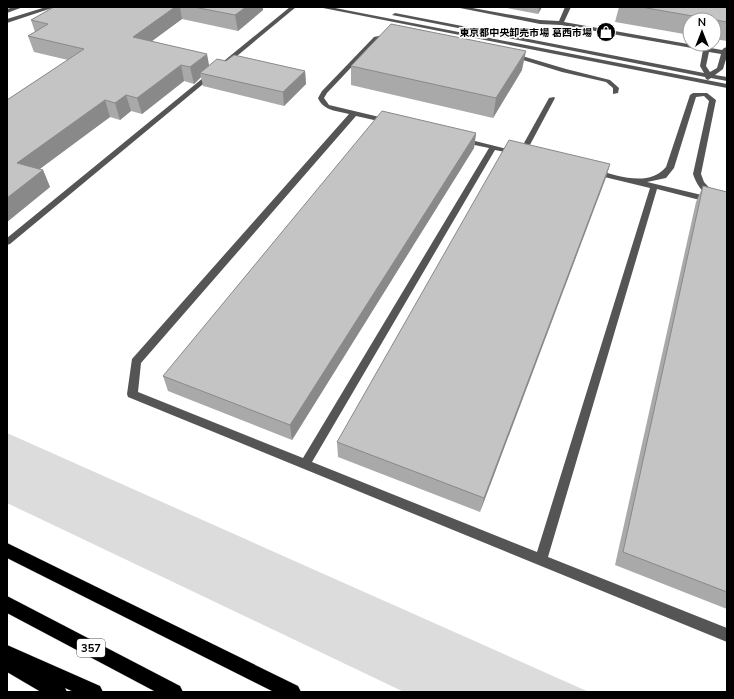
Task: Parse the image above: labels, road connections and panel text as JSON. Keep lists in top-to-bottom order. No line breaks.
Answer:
{"streets":{"highway":["357"]},"places":{"shop":["東京都中央卸売市場 葛西市場"]},"north":"top"}
